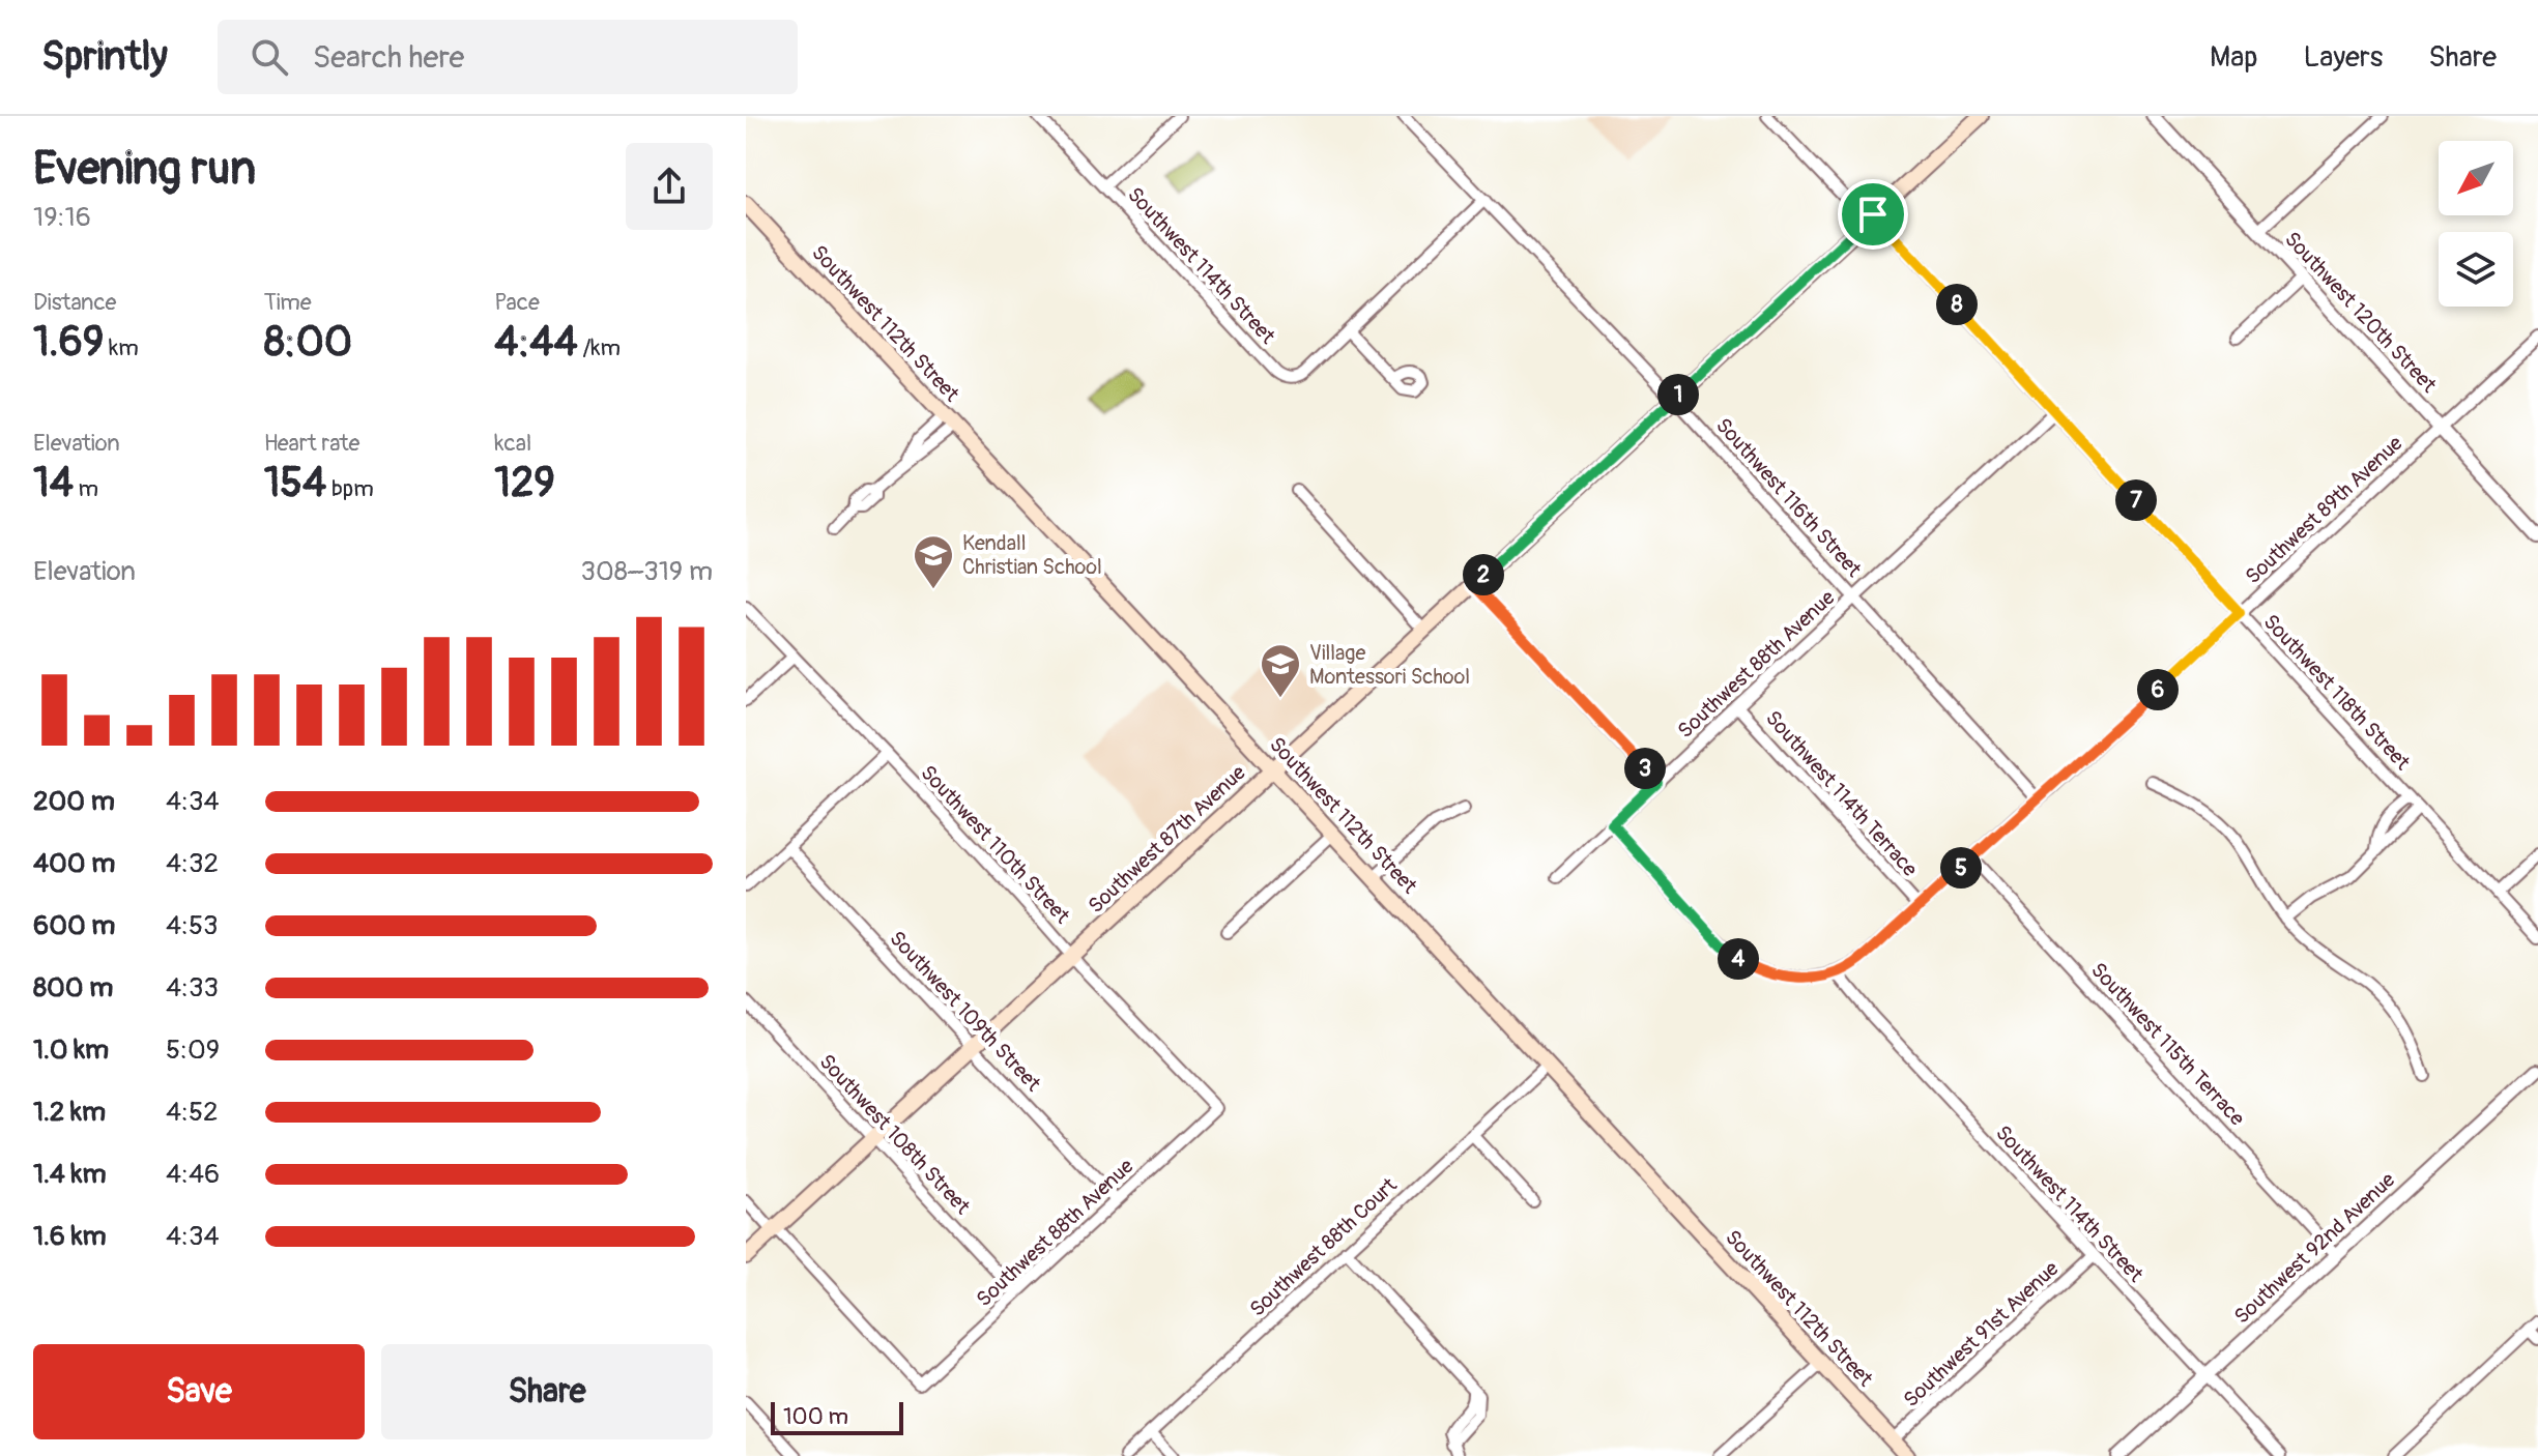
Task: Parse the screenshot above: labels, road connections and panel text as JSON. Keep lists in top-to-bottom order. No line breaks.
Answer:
{"streets":{"main road":["Southwest 112th Street","Southwest 87th Avenue"],"street":["Southwest 114th Street","Southwest 120th Street","Southwest 116th Street","Southwest 89th Avenue","Southwest 88th Avenue","Southwest 118th Street","Southwest 114th Terrace","Southwest 110th Street","Southwest 109th Street","Southwest 115th Terrace","Southwest 108th Street","Southwest 88th Court","Southwest 92nd Avenue","Southwest 91st Avenue"]},"crossings":[["Southwest 114th Street","Southwest 116th Street"],["Southwest 114th Street","Southwest 89th Avenue"],["Southwest 114th Street","Southwest 92nd Avenue"],["Southwest 114th Street","Southwest 91st Avenue"],["Southwest 120th Street","Southwest 89th Avenue"],["Southwest 112th Street","Southwest 87th Avenue"],["Southwest 112th Street","Southwest 88th Court"],["Southwest 112th Street","Southwest 91st Avenue"],["Southwest 116th Street","Southwest 89th Avenue"],["Southwest 116th Street","Southwest 88th Avenue"],["Southwest 116th Street","Southwest 87th Avenue"],["Southwest 89th Avenue","Southwest 118th Street"],["Southwest 89th Avenue","Southwest 114th Terrace"],["Southwest 89th Avenue","Southwest 115th Terrace"],["Southwest 88th Avenue","Southwest 118th Street"],["Southwest 88th Avenue","Southwest 114th Terrace"],["Southwest 88th Avenue","Southwest 87th Avenue"],["Southwest 88th Avenue","Southwest 110th Street"],["Southwest 88th Avenue","Southwest 109th Street"],["Southwest 88th Avenue","Southwest 108th Street"],["Southwest 118th Street","Southwest 87th Avenue"],["Southwest 87th Avenue","Southwest 110th Street"],["Southwest 87th Avenue","Southwest 109th Street"],["Southwest 87th Avenue","Southwest 108th Street"],["Southwest 115th Terrace","Southwest 92nd Avenue"]],"places":{"school or university":["Kendall Christian School","Village Montessori School"]},"scale_bar":"100 m","north":"bottom left","page":{"header":"Sprintly","search":"Search here","nav":["Map","Layers","Share"],"heading":["Evening run","19:16"],"stats":[["Distance","1.69 km"],["Time","8:00"],["Pace","4:44 /km"],["Elevation","14 m"],["Heart rate","154 bpm"],["kcal","129"]],"pins":["8","1","7","2","6","3","5","4"],"chart":["Elevation","308–319 m"],"list":[{"name":"200 m","note":"4:34"},{"name":"400 m","note":"4:32"},{"name":"600 m","note":"4:53"},{"name":"800 m","note":"4:33"},{"name":"1.0 km","note":"5:09"},{"name":"1.2 km","note":"4:52"},{"name":"1.4 km","note":"4:46"},{"name":"1.6 km","note":"4:34"}],"buttons":["Save","Share"],"scale":"100 m"}}
